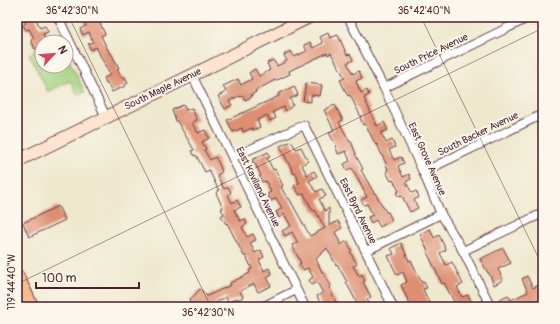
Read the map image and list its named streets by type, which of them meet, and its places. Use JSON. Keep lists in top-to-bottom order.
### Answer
{
  "streets": {
    "main road": ["South Maple Avenue"],
    "street": [
      "South Price Avenue",
      "South Backer Avenue",
      "East Grove Avenue",
      "East Kaviland Avenue",
      "East Byrd Avenue"
    ]
  },
  "crossings": [
    ["South Price Avenue", "East Grove Avenue"],
    ["South Maple Avenue", "East Kaviland Avenue"],
    ["South Backer Avenue", "East Grove Avenue"],
    ["East Kaviland Avenue", "East Byrd Avenue"]
  ],
  "scale_bar": "100 m",
  "north": "top right",
  "coordinates": ["36°42'30\"N", "36°42'40\"N", "119°44'40\"W"]
}
